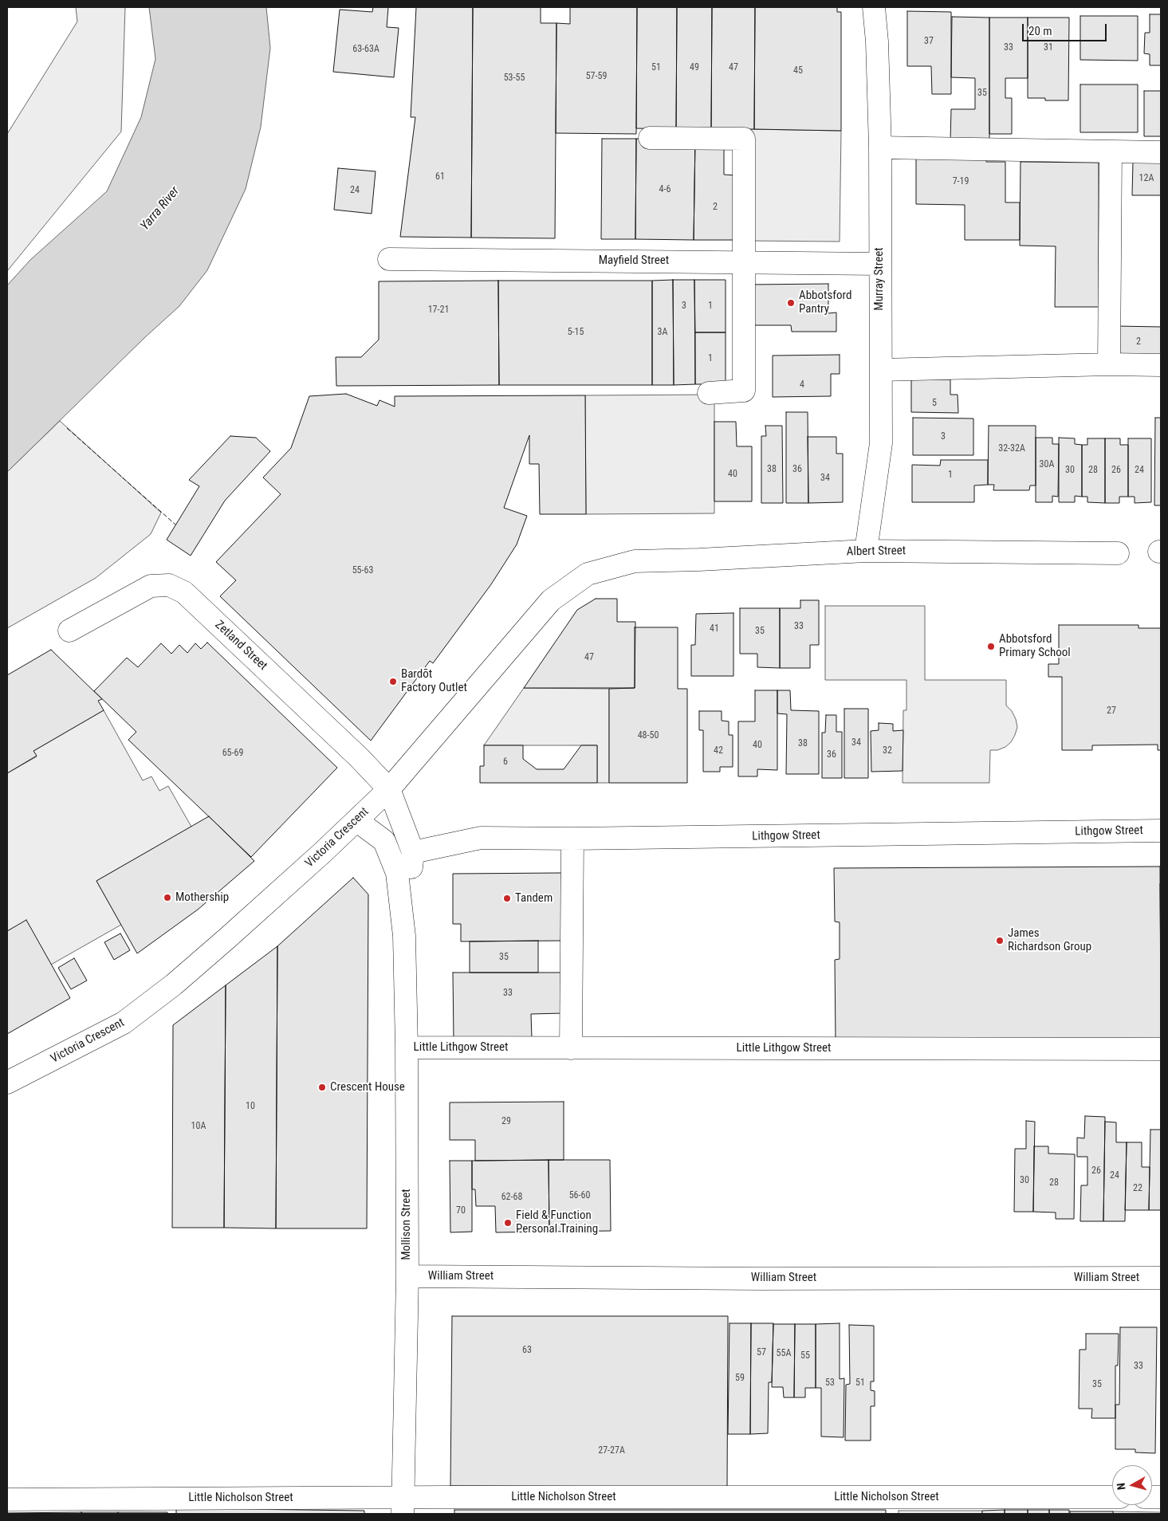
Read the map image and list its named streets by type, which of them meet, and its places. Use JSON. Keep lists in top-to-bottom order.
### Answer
{
  "streets": {
    "street": [
      "Mayfield Street",
      "Murray Street",
      "Albert Street",
      "Zetland Street",
      "Lithgow Street",
      "Victoria Crescent",
      "Little Lithgow Street",
      "Mollison Street",
      "William Street",
      "Little Nicholson Street"
    ]
  },
  "crossings": [
    ["Mayfield Street", "Murray Street"],
    ["Murray Street", "Albert Street"],
    ["Albert Street", "Victoria Crescent"],
    ["Zetland Street", "Victoria Crescent"],
    ["Zetland Street", "Mollison Street"],
    ["Lithgow Street", "Mollison Street"],
    ["Victoria Crescent", "Mollison Street"],
    ["Little Lithgow Street", "Mollison Street"],
    ["Mollison Street", "William Street"],
    ["Mollison Street", "Little Nicholson Street"]
  ],
  "water": ["Yarra River"],
  "places": [
    "Abbotsford Pantry",
    "Abbotsford Primary School",
    "Bardōt Factory Outlet",
    "Mothership",
    "Tandem",
    "James Richardson Group",
    "Crescent House",
    "Field & Function Personal Training"
  ],
  "house_numbers": [
    "37",
    "33",
    "31",
    "63-63A",
    "51",
    "49",
    "47",
    "45",
    "57-59",
    "53-55",
    "35",
    "61",
    "12A",
    "7-19",
    "4-6",
    "24",
    "2",
    "3",
    "1",
    "17-21",
    "5-15",
    "3A",
    "2",
    "1",
    "4",
    "5",
    "3",
    "32-32A",
    "30A",
    "38",
    "36",
    "30",
    "28",
    "26",
    "24",
    "40",
    "1",
    "34",
    "55-63",
    "33",
    "41",
    "35",
    "47",
    "27",
    "48-50",
    "34",
    "38",
    "40",
    "42",
    "32",
    "65-69",
    "36",
    "6",
    "35",
    "33",
    "10",
    "29",
    "10A",
    "26",
    "24",
    "30",
    "28",
    "22",
    "56-60",
    "62-68",
    "70",
    "63",
    "57",
    "55A",
    "55",
    "33",
    "59",
    "53",
    "51",
    "35",
    "27-27A"
  ],
  "scale_bar": "20 m",
  "north": "left"
}
